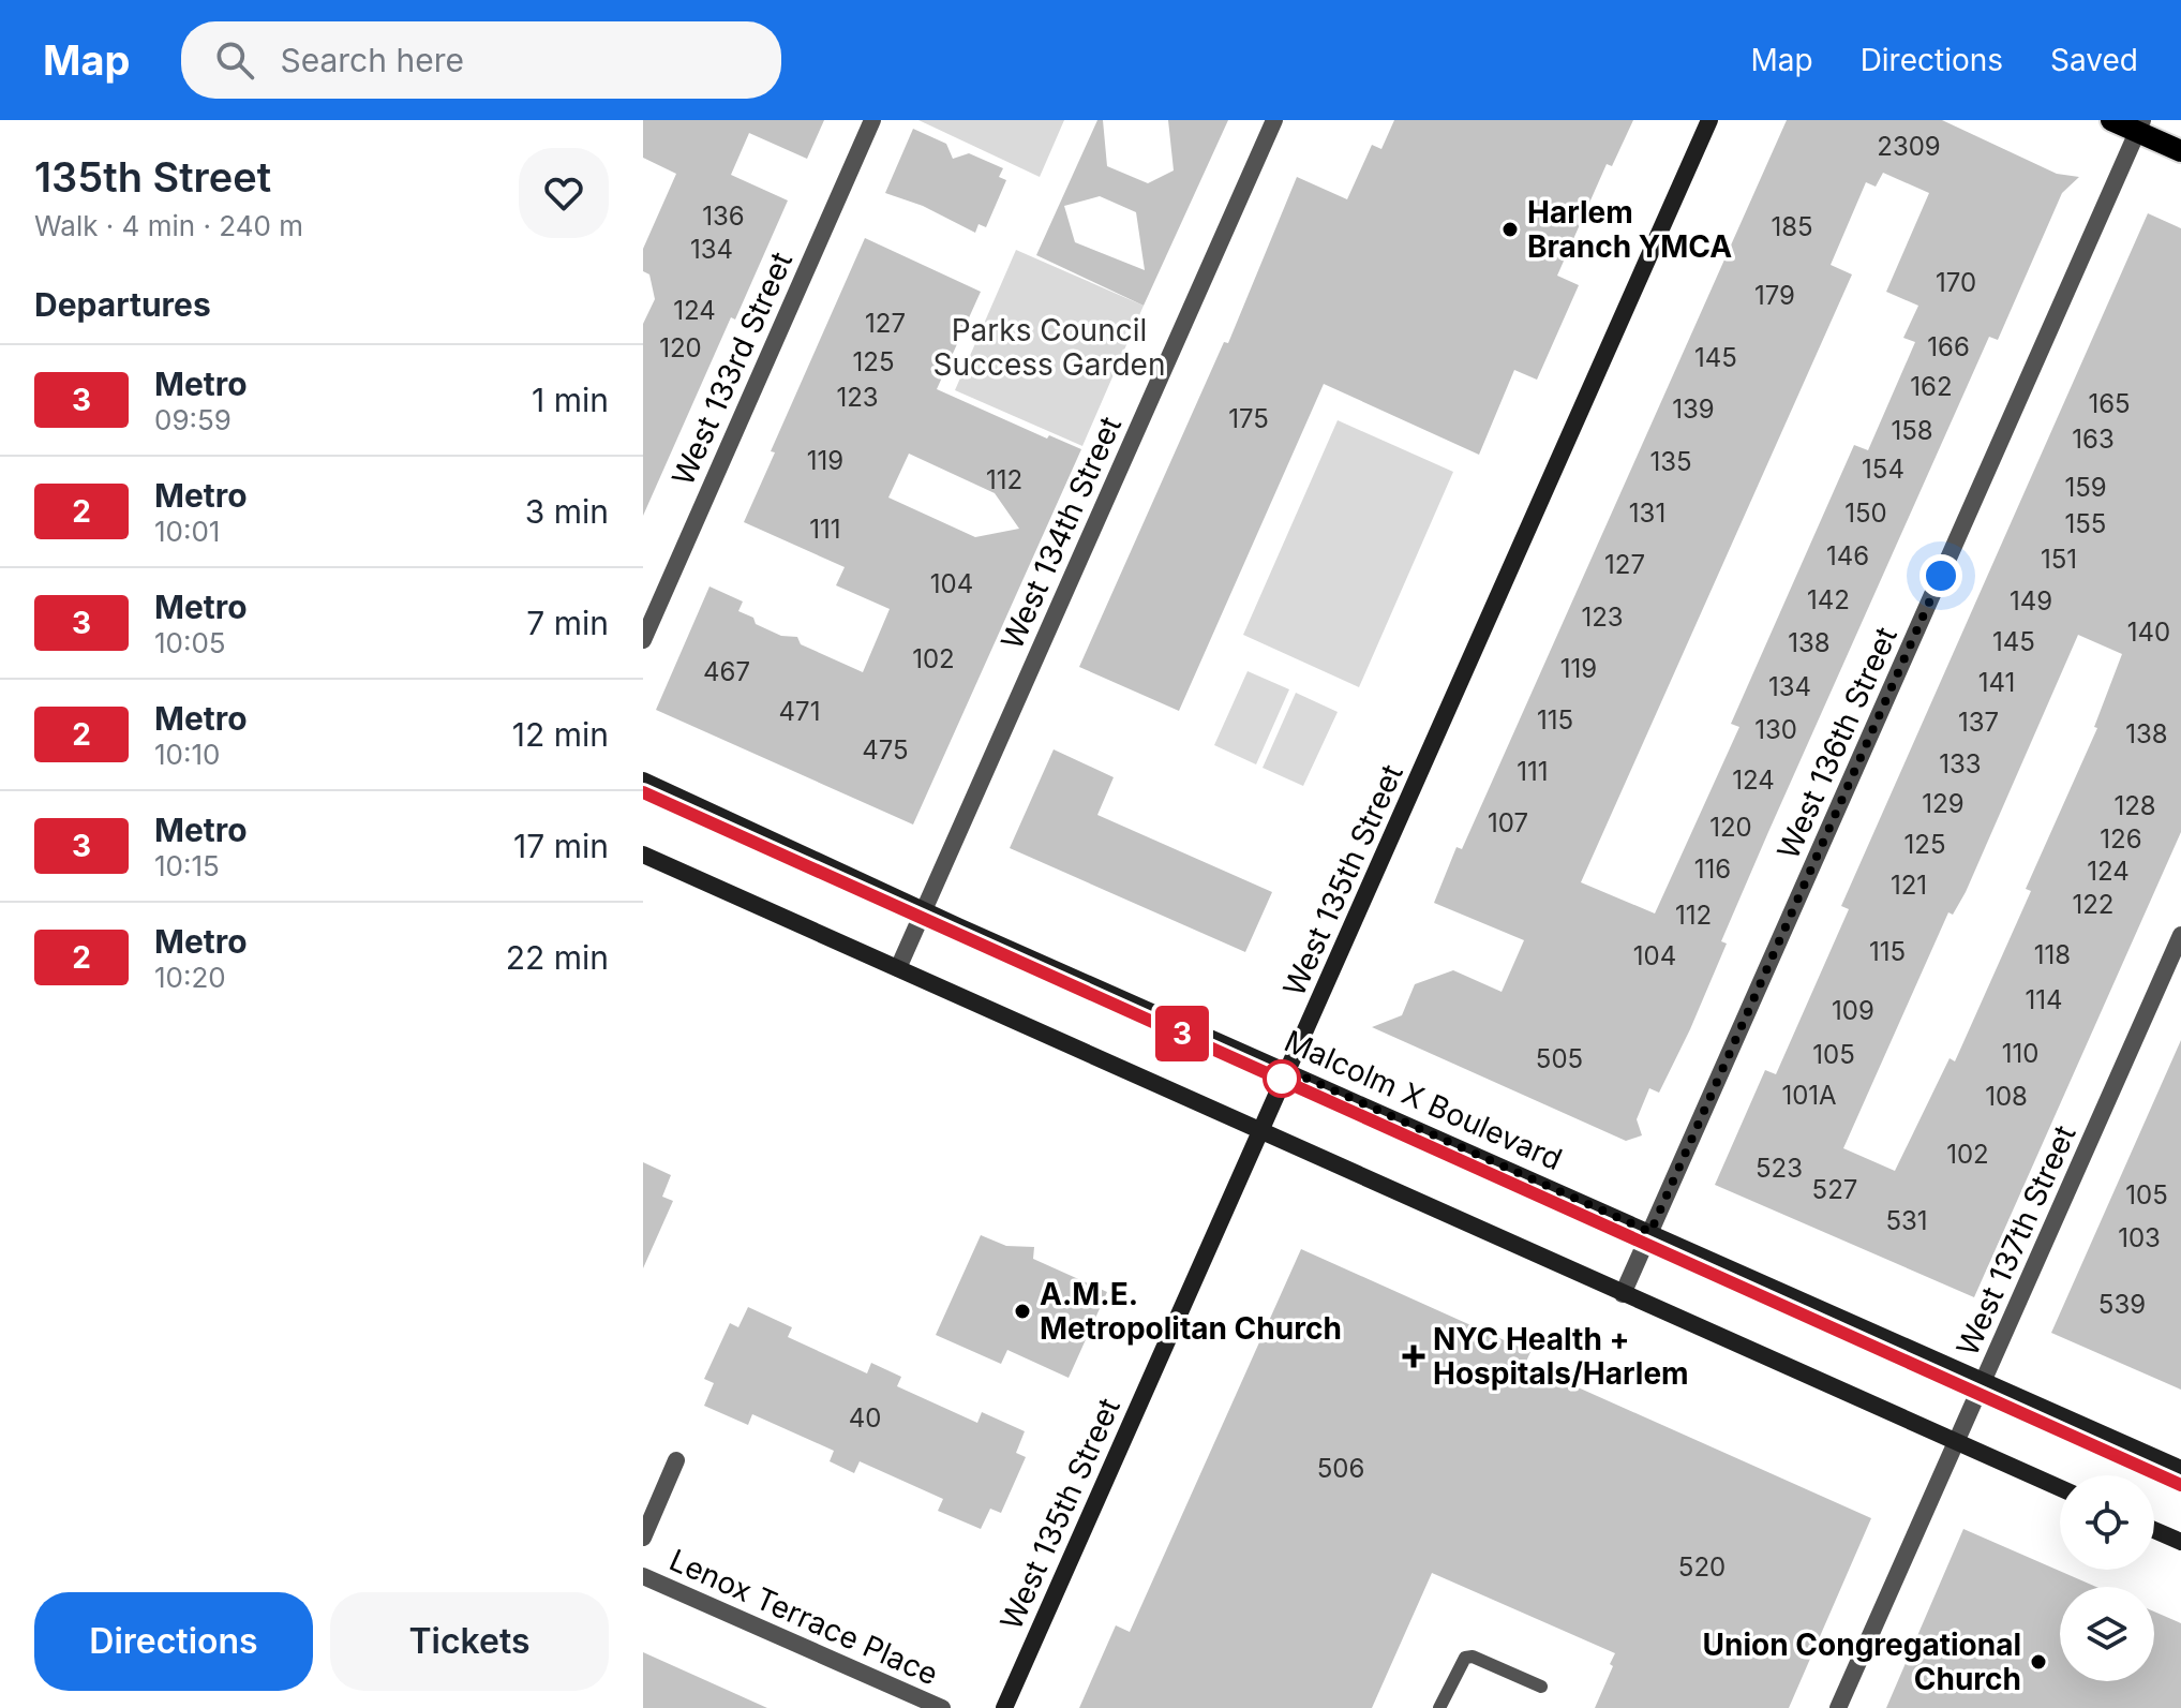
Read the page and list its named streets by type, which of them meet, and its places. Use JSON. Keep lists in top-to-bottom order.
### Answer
{
  "streets": {
    "main road": ["West 135th Street", "Malcolm X Boulevard"],
    "street": [
      "West 133rd Street",
      "West 134th Street",
      "West 136th Street",
      "West 137th Street",
      "Lenox Terrace Place"
    ]
  },
  "crossings": [
    ["West 134th Street", "Malcolm X Boulevard"],
    ["West 136th Street", "Malcolm X Boulevard"],
    ["West 135th Street", "Malcolm X Boulevard"],
    ["Malcolm X Boulevard", "West 137th Street"]
  ],
  "parks": ["Parks Council Success Garden"],
  "places": {
    "other": ["Harlem Branch YMCA", "A.M.E. Metropolitan Church", "Union Congregational Church"],
    "health": ["NYC Health + Hospitals/Harlem"]
  },
  "lines": ["metro line 3"],
  "house_numbers": [
    "2309",
    "136",
    "185",
    "134",
    "170",
    "179",
    "124",
    "127",
    "166",
    "120",
    "145",
    "125",
    "162",
    "123",
    "165",
    "139",
    "175",
    "158",
    "163",
    "119",
    "135",
    "154",
    "112",
    "159",
    "131",
    "150",
    "155",
    "111",
    "146",
    "151",
    "127",
    "104",
    "142",
    "149",
    "123",
    "140",
    "145",
    "138",
    "102",
    "119",
    "467",
    "141",
    "134",
    "471",
    "115",
    "137",
    "130",
    "138",
    "475",
    "133",
    "111",
    "124",
    "129",
    "128",
    "107",
    "120",
    "126",
    "125",
    "116",
    "124",
    "121",
    "122",
    "112",
    "115",
    "118",
    "104",
    "114",
    "109",
    "110",
    "105",
    "505",
    "101A",
    "108",
    "102",
    "523",
    "527",
    "105",
    "531",
    "103",
    "539",
    "40",
    "506",
    "520"
  ],
  "page": {
    "header": "Map",
    "search": "Search here",
    "nav": ["Map", "Directions", "Saved"],
    "heading": [
      ["135th Street", "Walk · 4 min · 240 m"],
      "Departures"
    ],
    "on_map": "3",
    "list": [
      {
        "mark": "3",
        "name": "Metro",
        "note": "09:59",
        "value": "1 min"
      },
      {
        "mark": "2",
        "name": "Metro",
        "note": "10:01",
        "value": "3 min"
      },
      {
        "mark": "3",
        "name": "Metro",
        "note": "10:05",
        "value": "7 min"
      },
      {
        "mark": "2",
        "name": "Metro",
        "note": "10:10",
        "value": "12 min"
      },
      {
        "mark": "3",
        "name": "Metro",
        "note": "10:15",
        "value": "17 min"
      },
      {
        "mark": "2",
        "name": "Metro",
        "note": "10:20",
        "value": "22 min"
      }
    ],
    "buttons": ["Directions", "Tickets"]
  }
}
